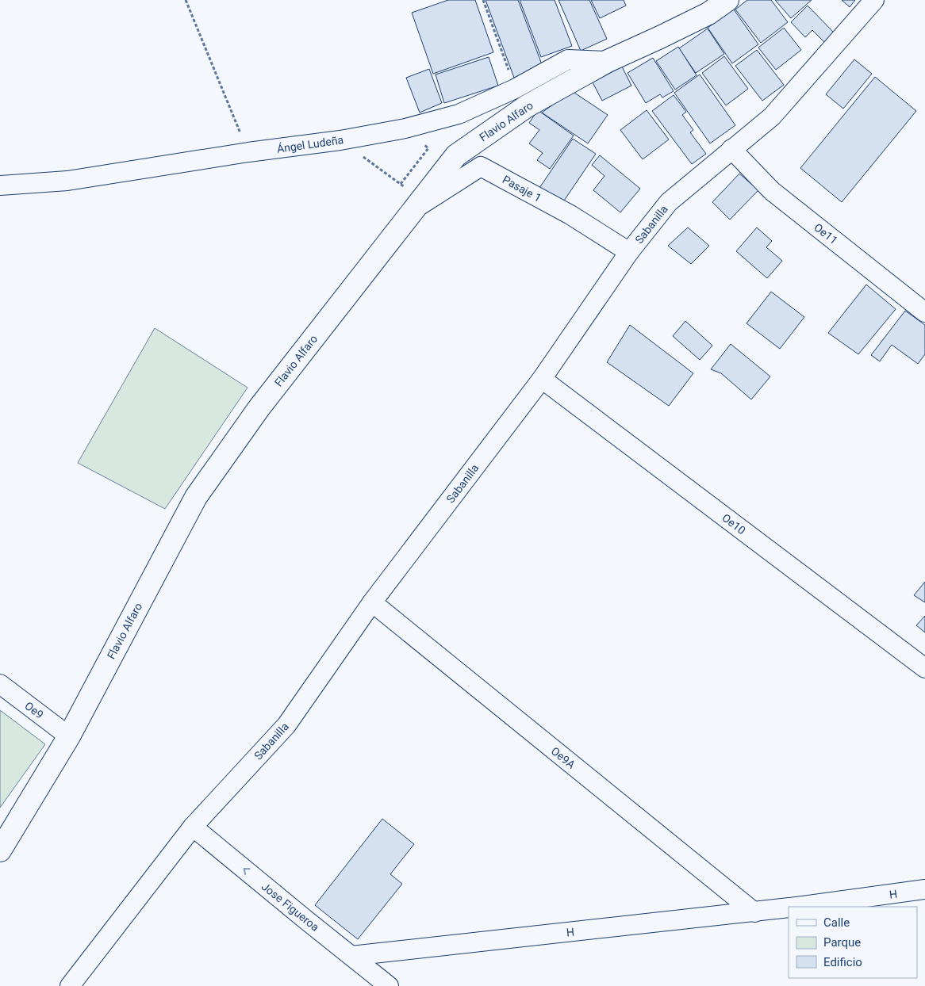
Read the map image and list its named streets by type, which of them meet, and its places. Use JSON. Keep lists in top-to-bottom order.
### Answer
{
  "streets": {
    "street": [
      "Flavio Alfaro",
      "Ángel Ludeña",
      "Pasaje 1",
      "Sabanilla",
      "Oe11",
      "Oe10",
      "Oe9",
      "Oe9A",
      "H",
      "Jose Figueroa"
    ]
  },
  "crossings": [
    ["Flavio Alfaro", "Ángel Ludeña"],
    ["Flavio Alfaro", "Pasaje 1"],
    ["Flavio Alfaro", "Oe9"],
    ["Pasaje 1", "Sabanilla"],
    ["Sabanilla", "Oe11"],
    ["Sabanilla", "Oe10"],
    ["Sabanilla", "Oe9A"],
    ["Sabanilla", "Jose Figueroa"],
    ["Oe9A", "H"],
    ["H", "Jose Figueroa"]
  ],
  "one_way": ["Jose Figueroa"],
  "legend": ["Calle", "Parque", "Edificio"]
}
